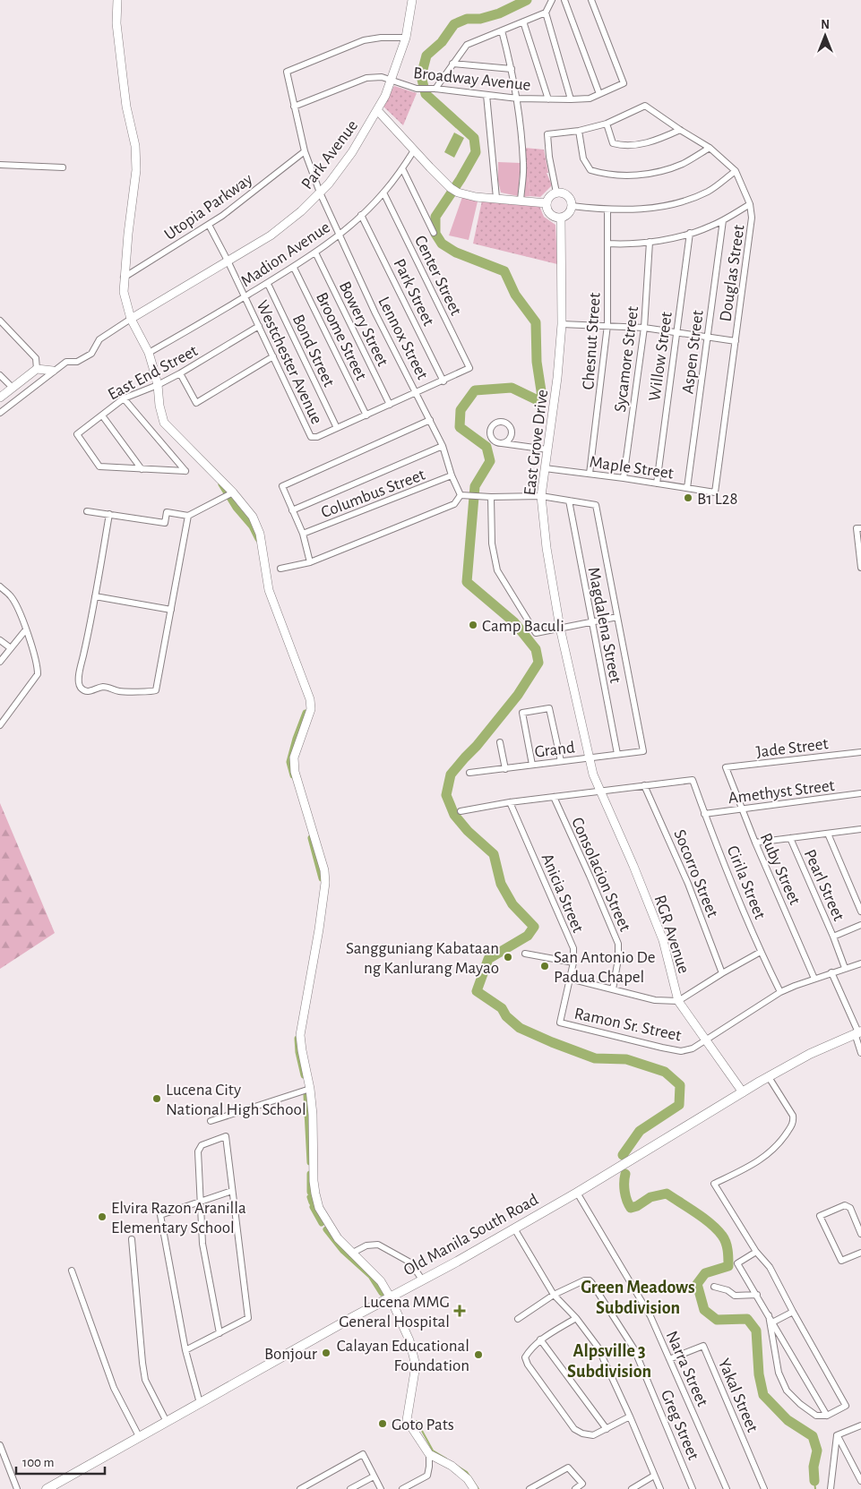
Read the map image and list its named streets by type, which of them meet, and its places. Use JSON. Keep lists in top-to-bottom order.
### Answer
{
  "streets": {
    "main road": ["Old Manila South Road"],
    "street": [
      "Broadway Avenue",
      "Park Avenue",
      "Utopia Parkway",
      "Madion Avenue",
      "Douglas Street",
      "Center Street",
      "Park Street",
      "Bowery Street",
      "Broome Street",
      "Lennox Street",
      "Chesnut Street",
      "Bond Street",
      "Aspen Street",
      "Willow Street",
      "Sycamore Street",
      "Westchester Avenue",
      "East End Street",
      "East Grove Drive",
      "Maple Street",
      "Columbus Street",
      "Magdalena Street",
      "Jade Street",
      "Grand",
      "Amethyst Street",
      "Ruby Street",
      "Socorro Street",
      "Consolacion Street",
      "Cirila Street",
      "Pearl Street",
      "Anicia Street",
      "RGR Avenue",
      "Ramon Sr. Street",
      "Narra Street",
      "Yakal Street",
      "Greg Street"
    ]
  },
  "crossings": [
    ["Broadway Avenue", "Park Avenue"],
    ["Broadway Avenue", "Lennox Street"],
    ["Park Avenue", "Lennox Street"],
    ["Park Avenue", "Westchester Avenue"],
    ["Utopia Parkway", "Lennox Street"],
    ["Utopia Parkway", "Westchester Avenue"],
    ["Madion Avenue", "Center Street"],
    ["Madion Avenue", "Park Street"],
    ["Madion Avenue", "Bowery Street"],
    ["Madion Avenue", "Broome Street"],
    ["Madion Avenue", "Lennox Street"],
    ["Madion Avenue", "Bond Street"],
    ["Madion Avenue", "Westchester Avenue"],
    ["Douglas Street", "Maple Street"],
    ["Center Street", "Park Street"],
    ["Lennox Street", "Columbus Street"],
    ["Chesnut Street", "Maple Street"],
    ["Bond Street", "Westchester Avenue"],
    ["Aspen Street", "Maple Street"],
    ["Willow Street", "Maple Street"],
    ["Sycamore Street", "Maple Street"],
    ["Westchester Avenue", "East End Street"],
    ["East Grove Drive", "Maple Street"],
    ["East Grove Drive", "Grand"],
    ["East Grove Drive", "RGR Avenue"],
    ["Magdalena Street", "Grand"],
    ["Jade Street", "Ruby Street"],
    ["Amethyst Street", "Ruby Street"],
    ["Amethyst Street", "Cirila Street"],
    ["Ruby Street", "Ramon Sr. Street"],
    ["Socorro Street", "Cirila Street"],
    ["Cirila Street", "Ramon Sr. Street"],
    ["Pearl Street", "Ramon Sr. Street"],
    ["Anicia Street", "Ramon Sr. Street"],
    ["RGR Avenue", "Ramon Sr. Street"],
    ["RGR Avenue", "Old Manila South Road"],
    ["Old Manila South Road", "Narra Street"],
    ["Narra Street", "Yakal Street"]
  ],
  "districts": ["Green Meadows Subdivision", "Alpsville 3 Subdivision"],
  "places": {
    "other": [
      "B1 L28",
      "Camp Baculi",
      "Sangguniang Kabataan ng Kanlurang Mayao",
      "San Antonio De Padua Chapel",
      "Lucena City National High School",
      "Elvira Razon Aranilla Elementary School",
      "Bonjour",
      "Calayan Educational Foundation",
      "Goto Pats"
    ],
    "health": ["Lucena MMG General Hospital"]
  },
  "scale_bar": "100 m",
  "north": "top"
}
